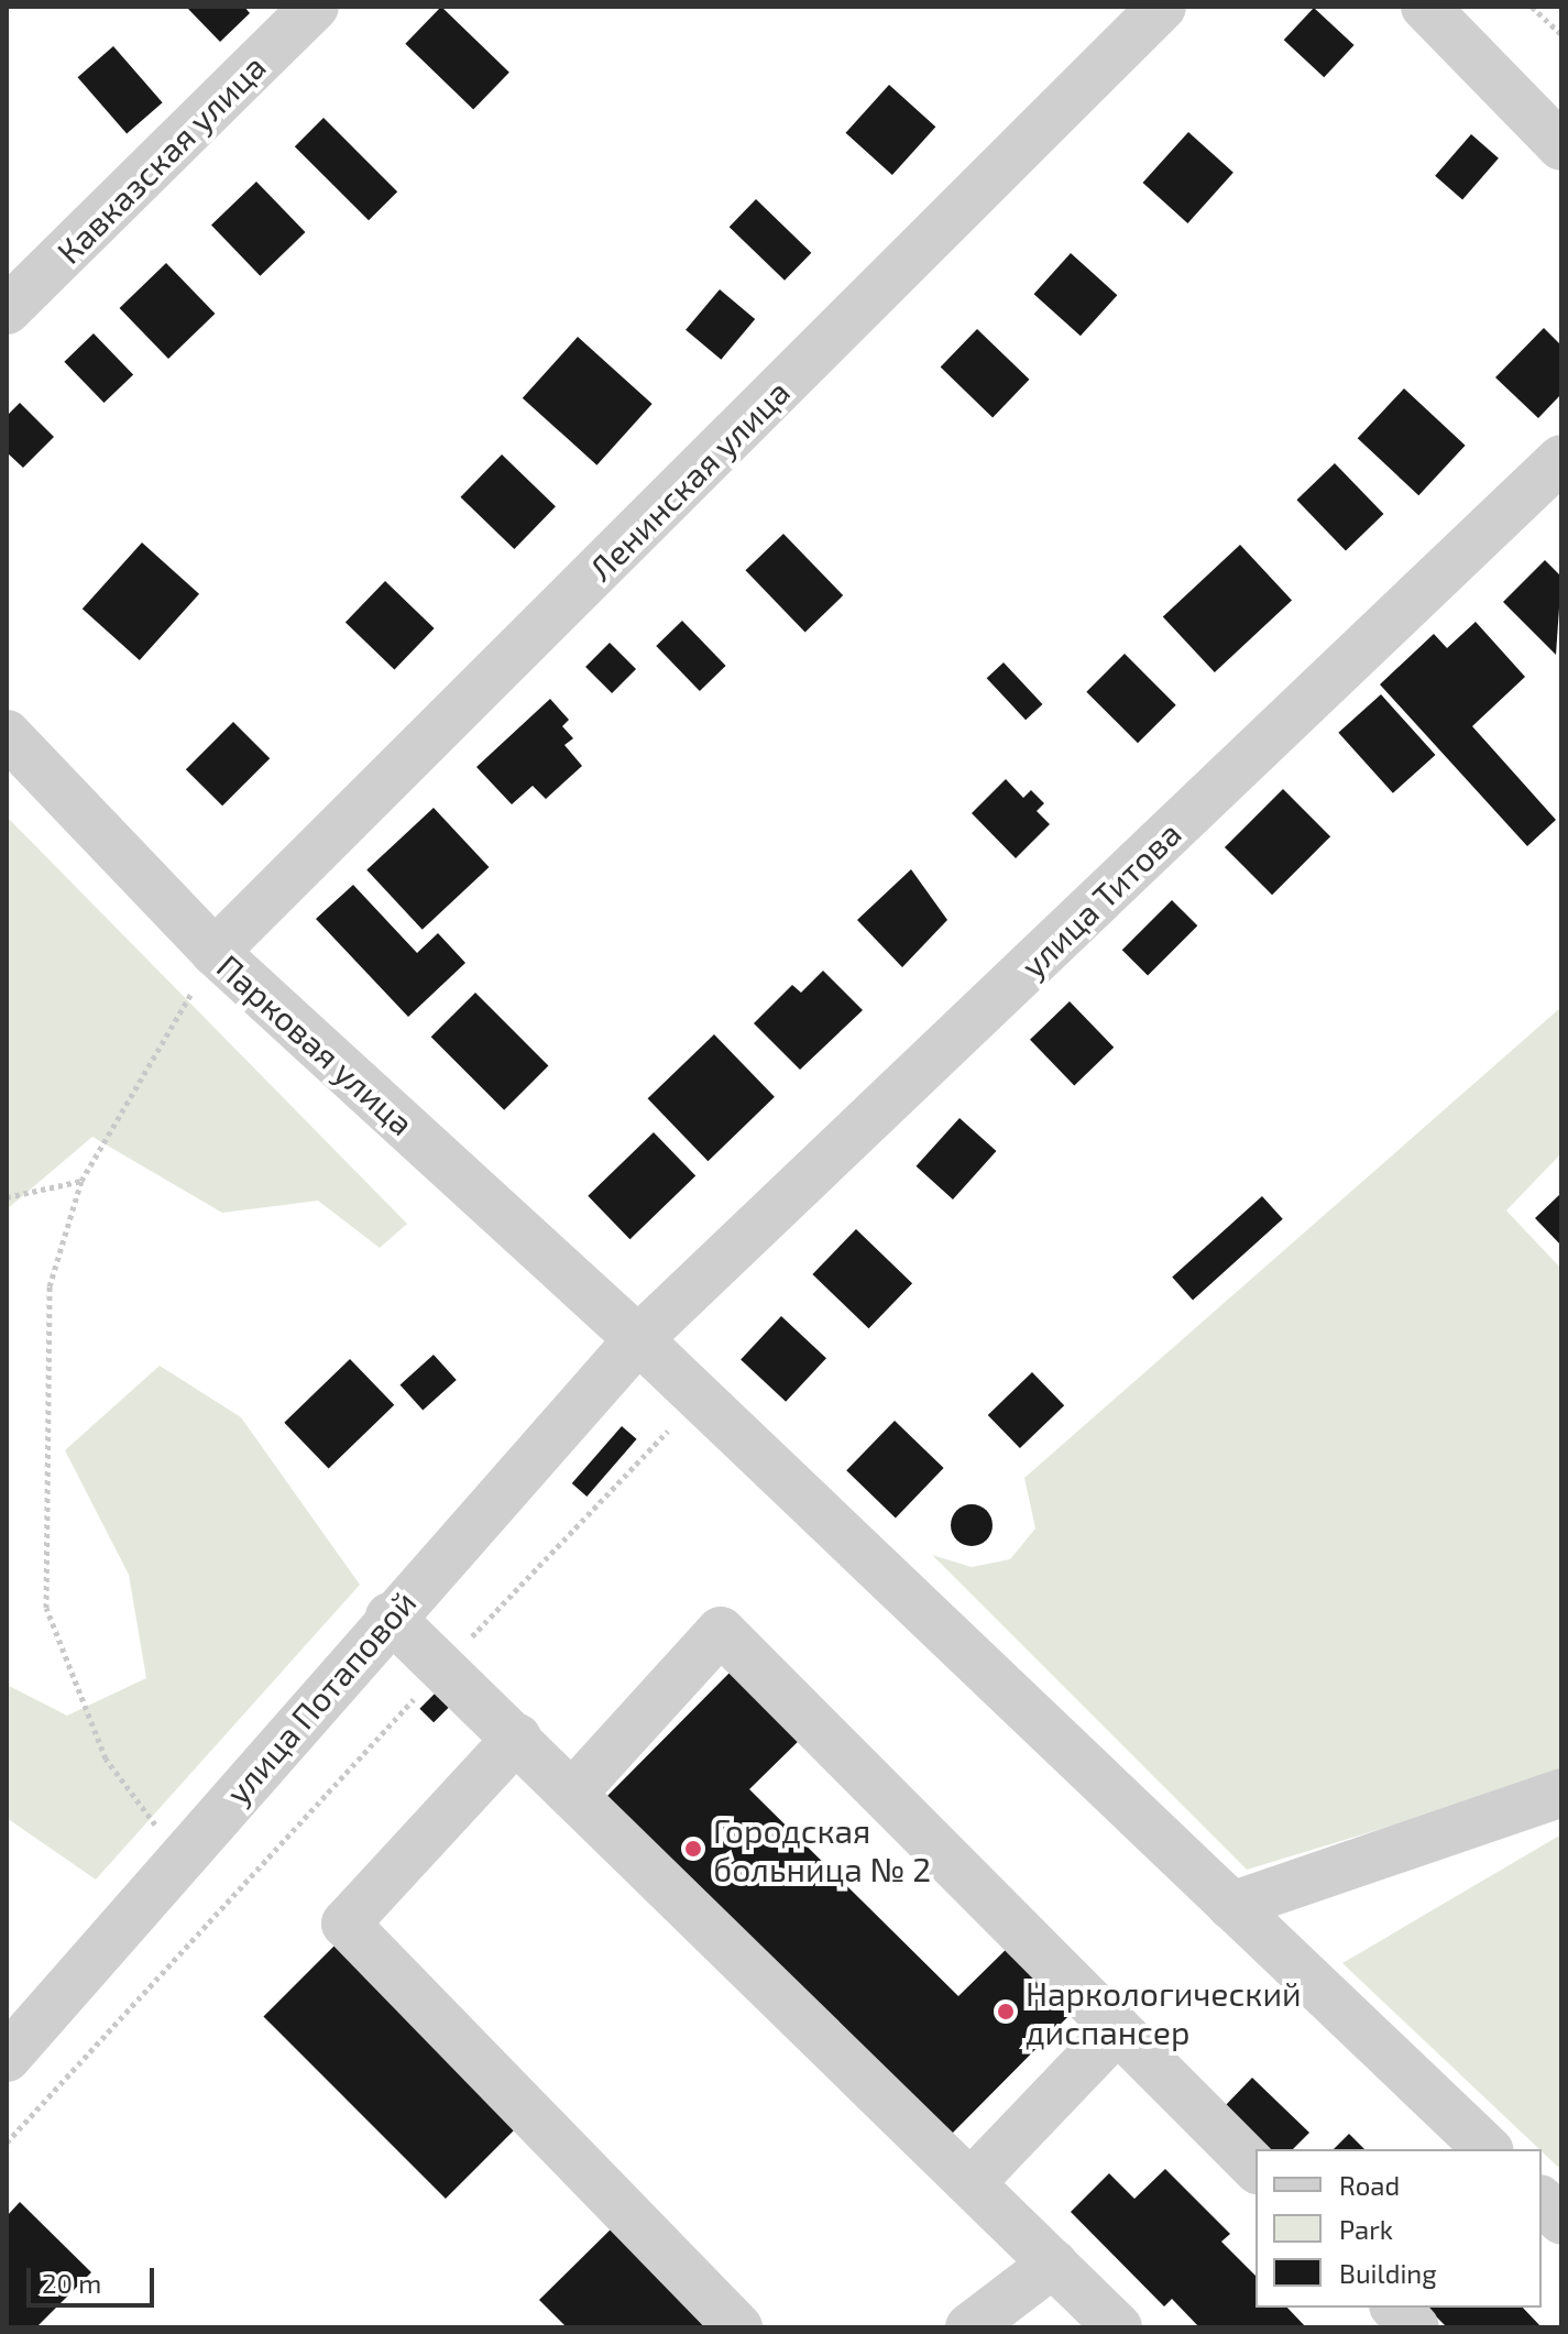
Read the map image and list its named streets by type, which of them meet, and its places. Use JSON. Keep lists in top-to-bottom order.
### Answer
{
  "streets": {
    "street": [
      "Кавказская улица",
      "Ленинская улица",
      "улица Титова",
      "Парковая улица",
      "улица Потаповой"
    ]
  },
  "crossings": [
    ["Ленинская улица", "Парковая улица"],
    ["улица Титова", "Парковая улица"],
    ["улица Титова", "улица Потаповой"],
    ["Парковая улица", "улица Потаповой"]
  ],
  "places": ["Городская больница № 2", "Наркологический диспансер"],
  "legend": ["Road", "Park", "Building"],
  "scale_bar": "20 m"
}
